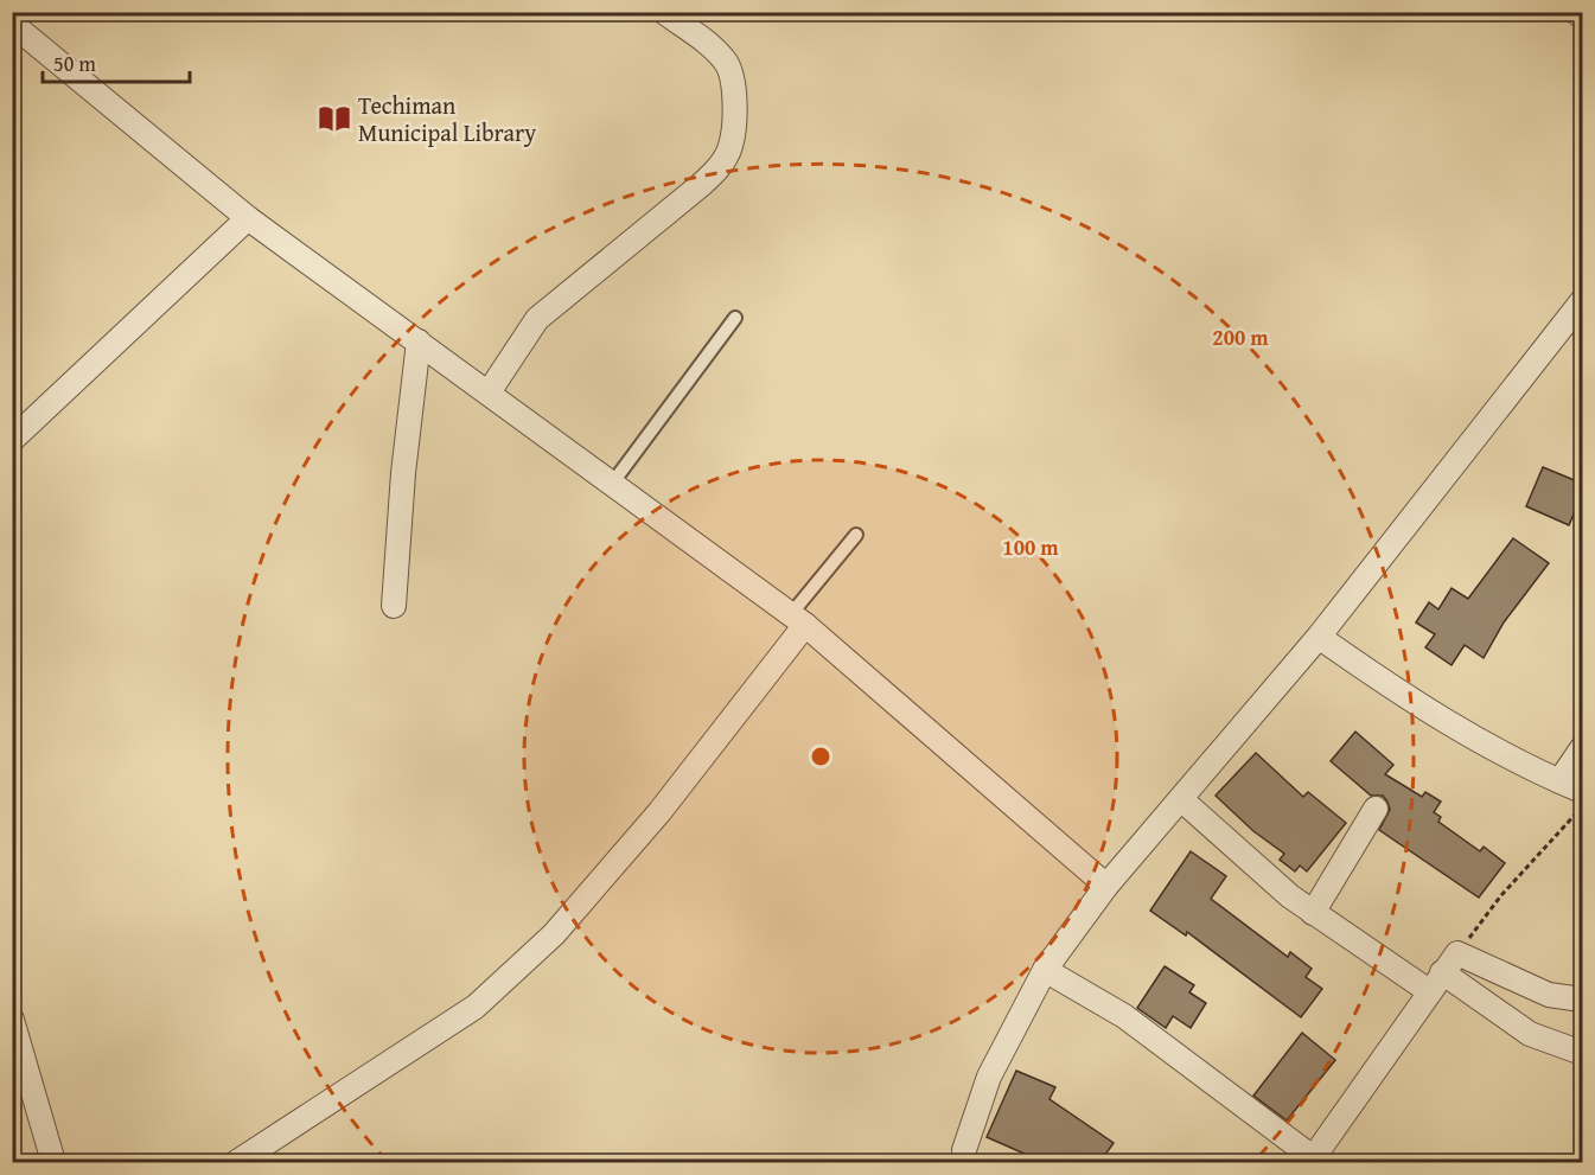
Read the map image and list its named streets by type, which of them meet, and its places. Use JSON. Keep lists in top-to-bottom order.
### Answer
{
  "places": {
    "library": ["Techiman Municipal Library"]
  },
  "scale_bar": "50 m",
  "rings": ["200 m", "100 m"]
}
